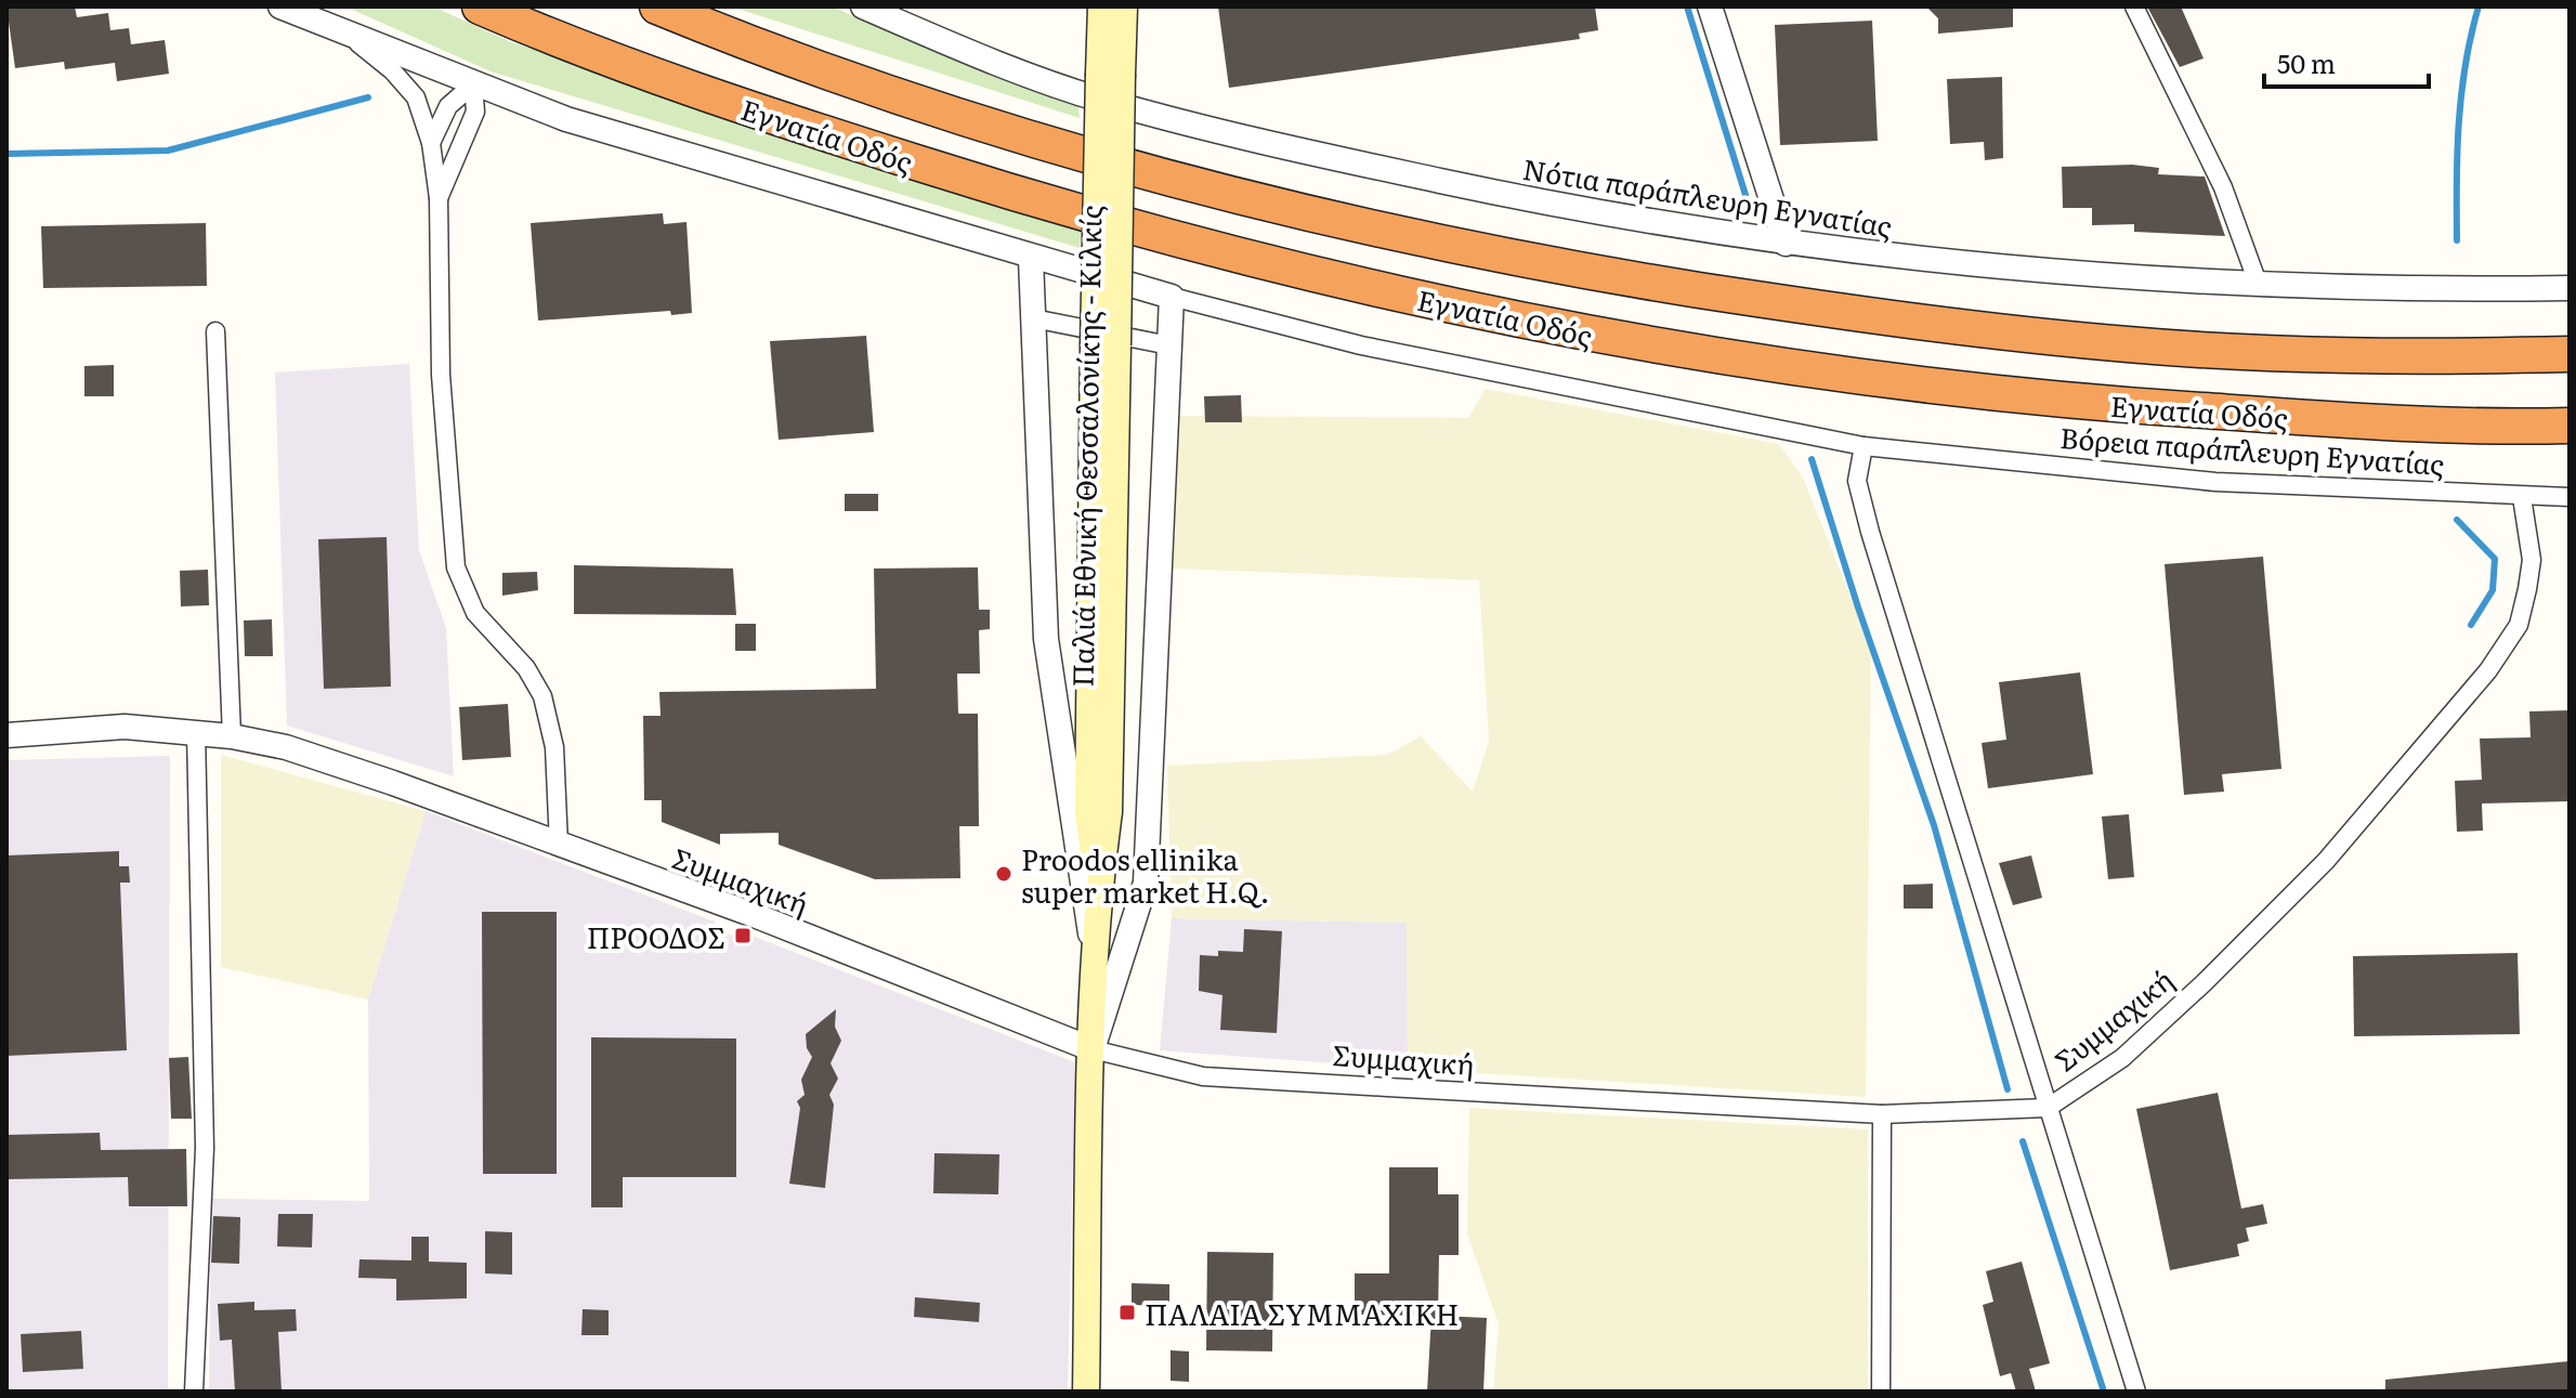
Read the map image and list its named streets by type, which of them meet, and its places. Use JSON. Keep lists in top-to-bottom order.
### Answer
{
  "streets": {
    "highway": ["Εγνατία Οδός"],
    "main road": ["Παλιά Εθνική Θεσσαλονίκης - Κιλκίς"],
    "street": ["Νότια παράπλευρη Εγνατίας", "Βόρεια παράπλευρη Εγνατίας", "Συμμαχική"]
  },
  "crossings": [
    ["Παλιά Εθνική Θεσσαλονίκης - Κιλκίς", "Συμμαχική"],
    ["Βόρεια παράπλευρη Εγνατίας", "Συμμαχική"]
  ],
  "places": {
    "other": ["Proodos ellinika super market H.Q."],
    "transit": ["ΠΡΟΟΔΟΣ", "ΠΑΛΑΙΑ ΣΥΜΜΑΧΙΚΗ"]
  },
  "scale_bar": "50 m"
}
